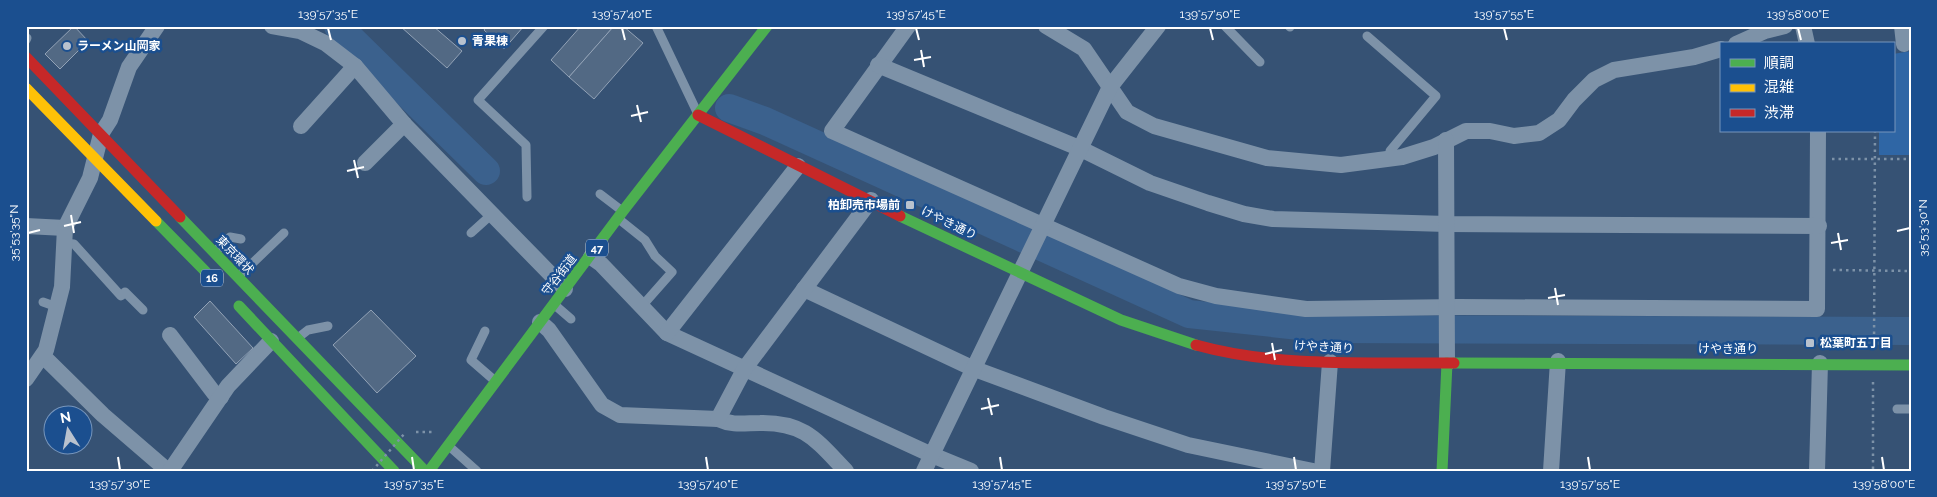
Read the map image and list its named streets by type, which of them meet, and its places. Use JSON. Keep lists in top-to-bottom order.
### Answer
{
  "streets": {
    "main road": [
      "けやき通り",
      "47",
      "東京環状",
      "守谷街道",
      "16"
    ]
  },
  "crossings": [
    ["けやき通り", "守谷街道"]
  ],
  "places": {
    "other": ["青果棟", "ラーメン山岡家"],
    "transit": ["柏卸売市場前", "松葉町五丁目"]
  },
  "legend": ["順調", "混雑", "渋滞"],
  "north": "top",
  "coordinates": [
    "139°57'35\"E",
    "139°57'40\"E",
    "139°57'45\"E",
    "139°57'50\"E",
    "139°57'55\"E",
    "139°58'00\"E",
    "35°53'30\"N",
    "35°53'35\"N",
    "139°57'30\"E"
  ]
}
